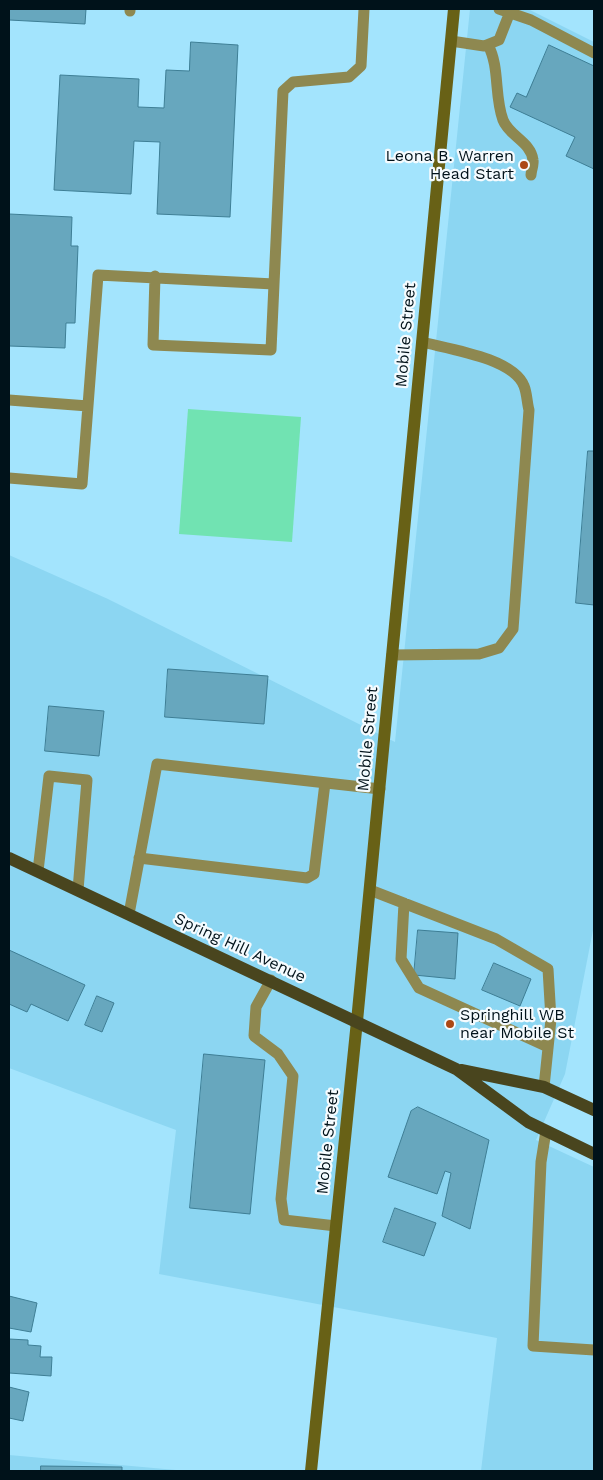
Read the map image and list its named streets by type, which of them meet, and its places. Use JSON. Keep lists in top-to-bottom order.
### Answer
{
  "streets": {
    "main road": ["Spring Hill Avenue"],
    "street": ["Mobile Street"]
  },
  "crossings": [
    ["Mobile Street", "Spring Hill Avenue"]
  ],
  "places": ["Leona B. Warren Head Start", "Springhill WB near Mobile St"]
}
